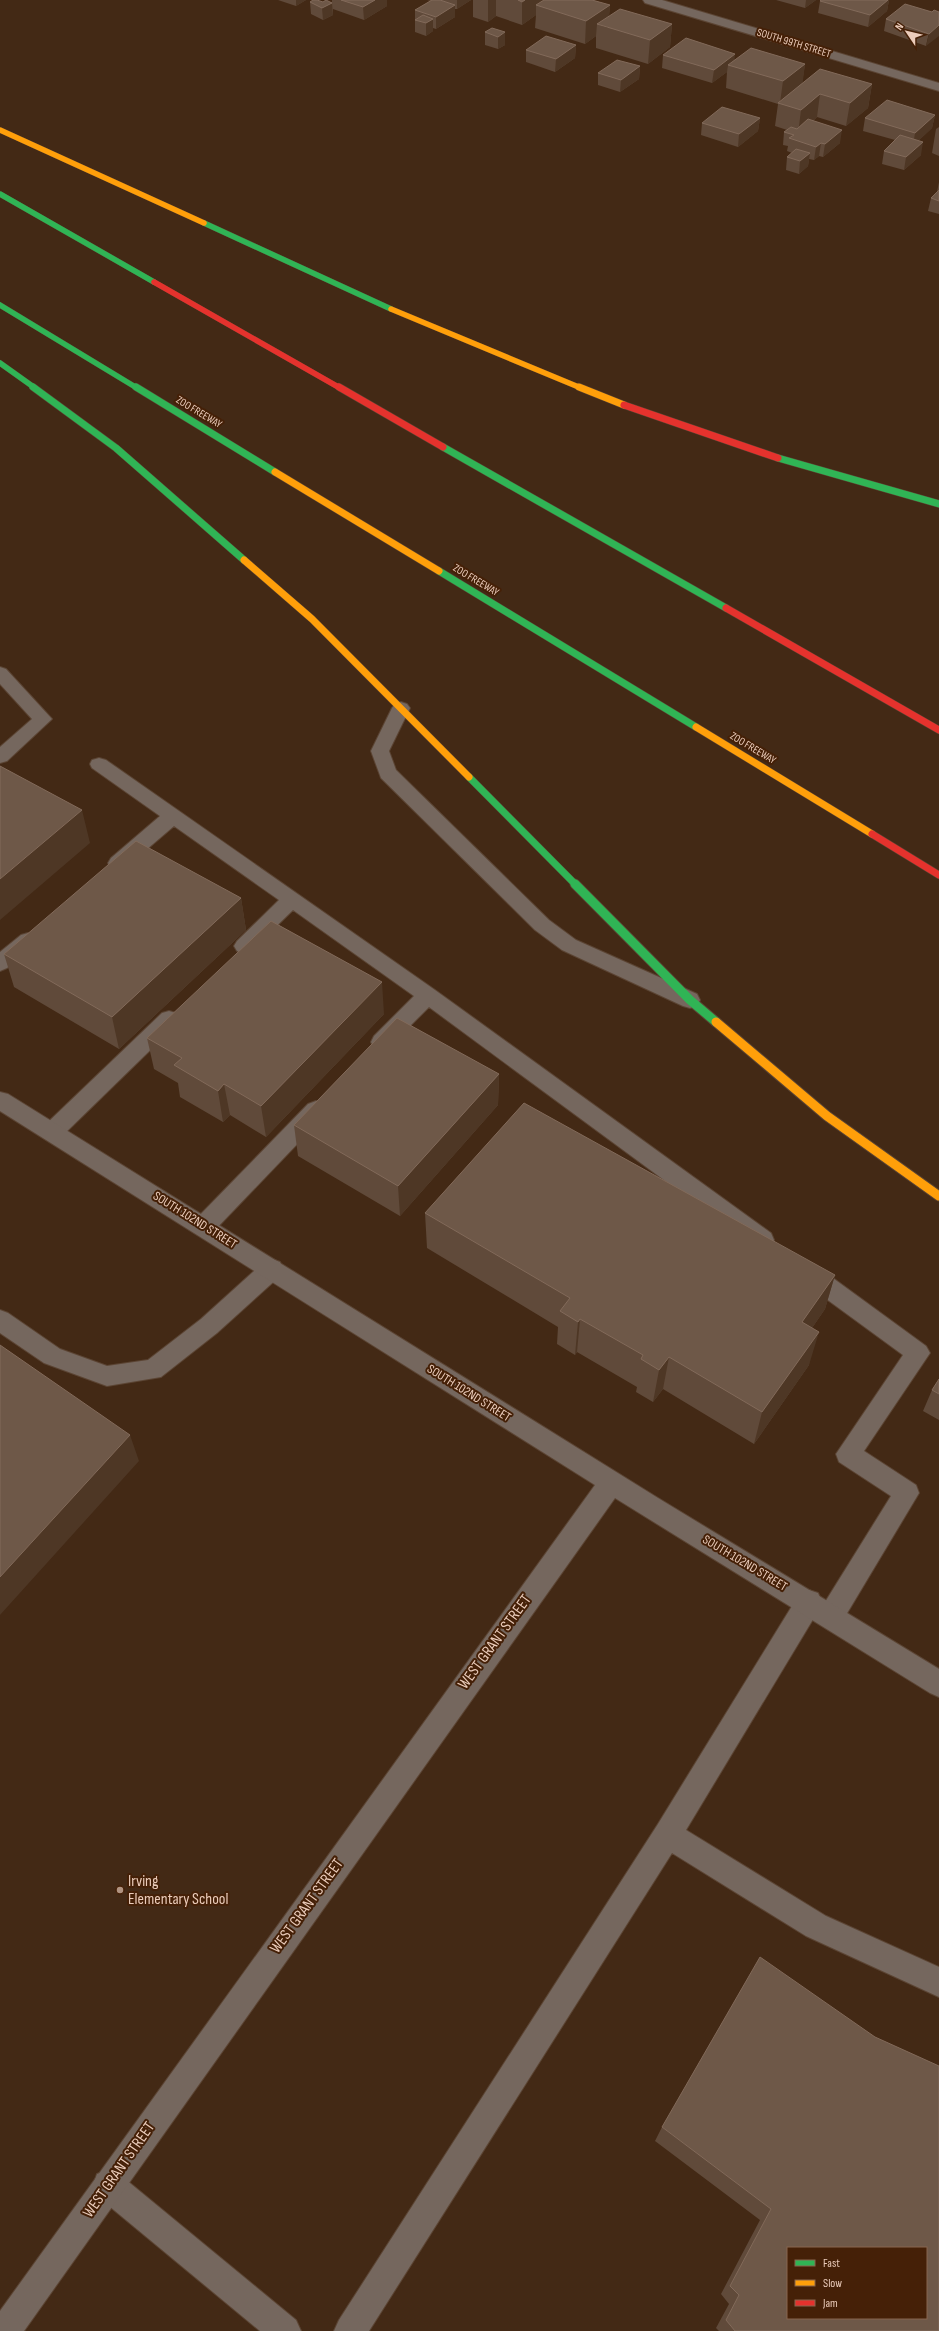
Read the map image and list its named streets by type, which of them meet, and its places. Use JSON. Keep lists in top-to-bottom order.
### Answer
{
  "streets": {
    "highway": ["ZOO FREEWAY"],
    "street": ["SOUTH 99TH STREET", "SOUTH 102ND STREET", "WEST GRANT STREET"]
  },
  "crossings": [
    ["SOUTH 102ND STREET", "WEST GRANT STREET"]
  ],
  "places": ["Irving Elementary School"],
  "legend": ["Fast", "Slow", "Jam"],
  "north": "top left"
}
